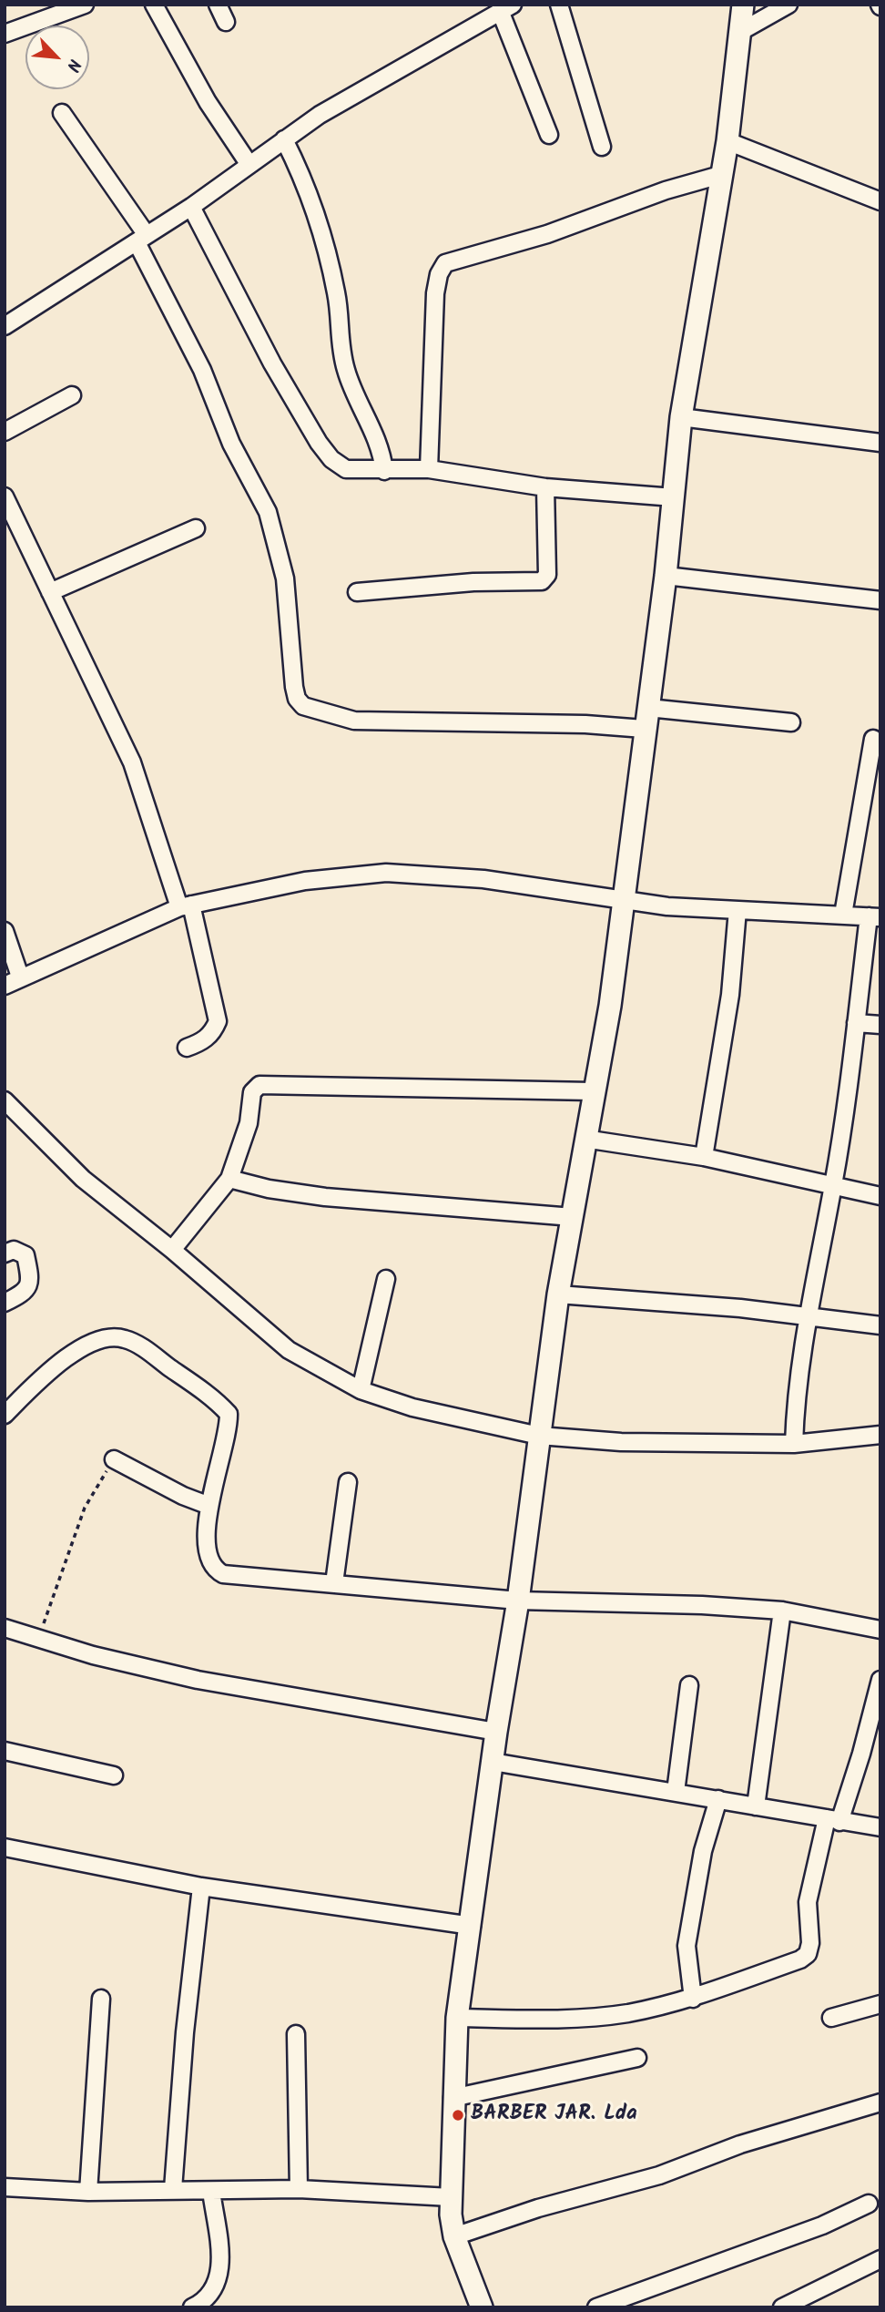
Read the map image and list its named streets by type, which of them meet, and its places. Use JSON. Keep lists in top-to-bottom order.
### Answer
{
  "places": ["BARBER JAR. Lda"],
  "north": "bottom right"
}
